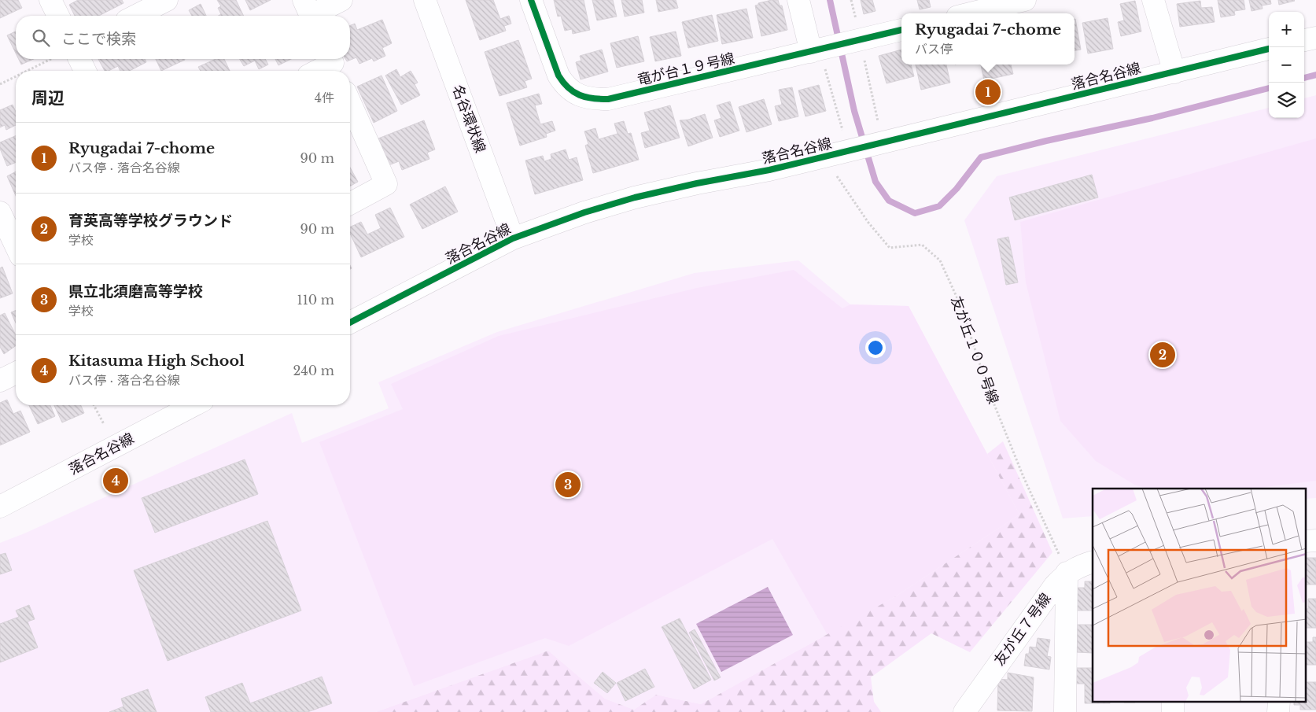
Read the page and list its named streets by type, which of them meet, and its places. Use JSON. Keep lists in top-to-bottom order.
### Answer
{
  "streets": {
    "street": [
      "竜が台１９号線",
      "落合名谷線",
      "名谷環状線",
      "友が丘７号線"
    ],
    "path": ["友が丘１００号線"]
  },
  "crossings": [
    ["落合名谷線", "名谷環状線"],
    ["友が丘１００号線", "友が丘７号線"]
  ],
  "page": {
    "map_buttons": ["+", "−"],
    "popup": ["Ryugadai 7-chome", "バス停"],
    "search": "ここで検索",
    "heading": ["周辺", "4件"],
    "pins": [
      "1",
      "2",
      "4",
      "3"
    ],
    "list": [
      {
        "mark": "1",
        "name": "Ryugadai 7-chome",
        "note": "バス停 · 落合名谷線",
        "value": "90 m"
      },
      {
        "mark": "2",
        "name": "育英高等学校グラウンド",
        "note": "学校",
        "value": "90 m"
      },
      {
        "mark": "3",
        "name": "県立北須磨高等学校",
        "note": "学校",
        "value": "110 m"
      },
      {
        "mark": "4",
        "name": "Kitasuma High School",
        "note": "バス停 · 落合名谷線",
        "value": "240 m"
      }
    ]
  }
}
